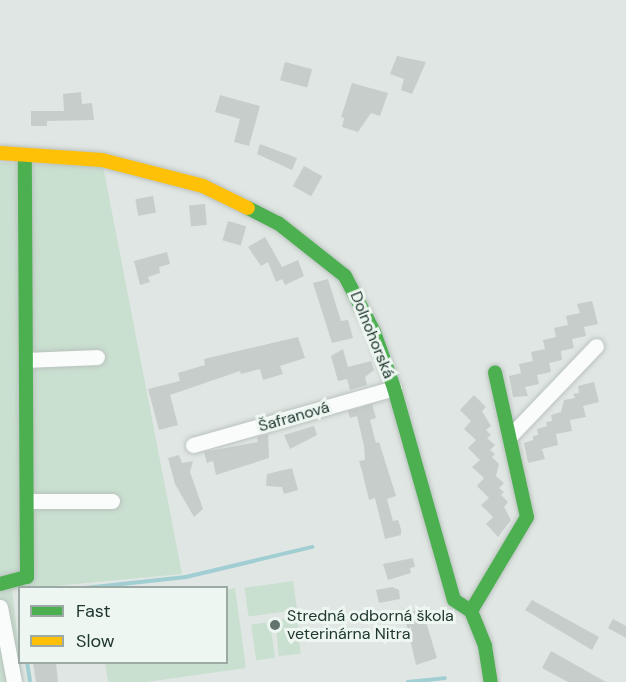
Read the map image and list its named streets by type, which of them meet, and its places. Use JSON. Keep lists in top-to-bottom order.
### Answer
{
  "streets": {
    "street": ["Dolnohorská", "Šafranová"]
  },
  "crossings": [
    ["Dolnohorská", "Šafranová"]
  ],
  "places": ["Stredná odborná škola veterinárna Nitra"],
  "legend": ["Fast", "Slow"]
}
